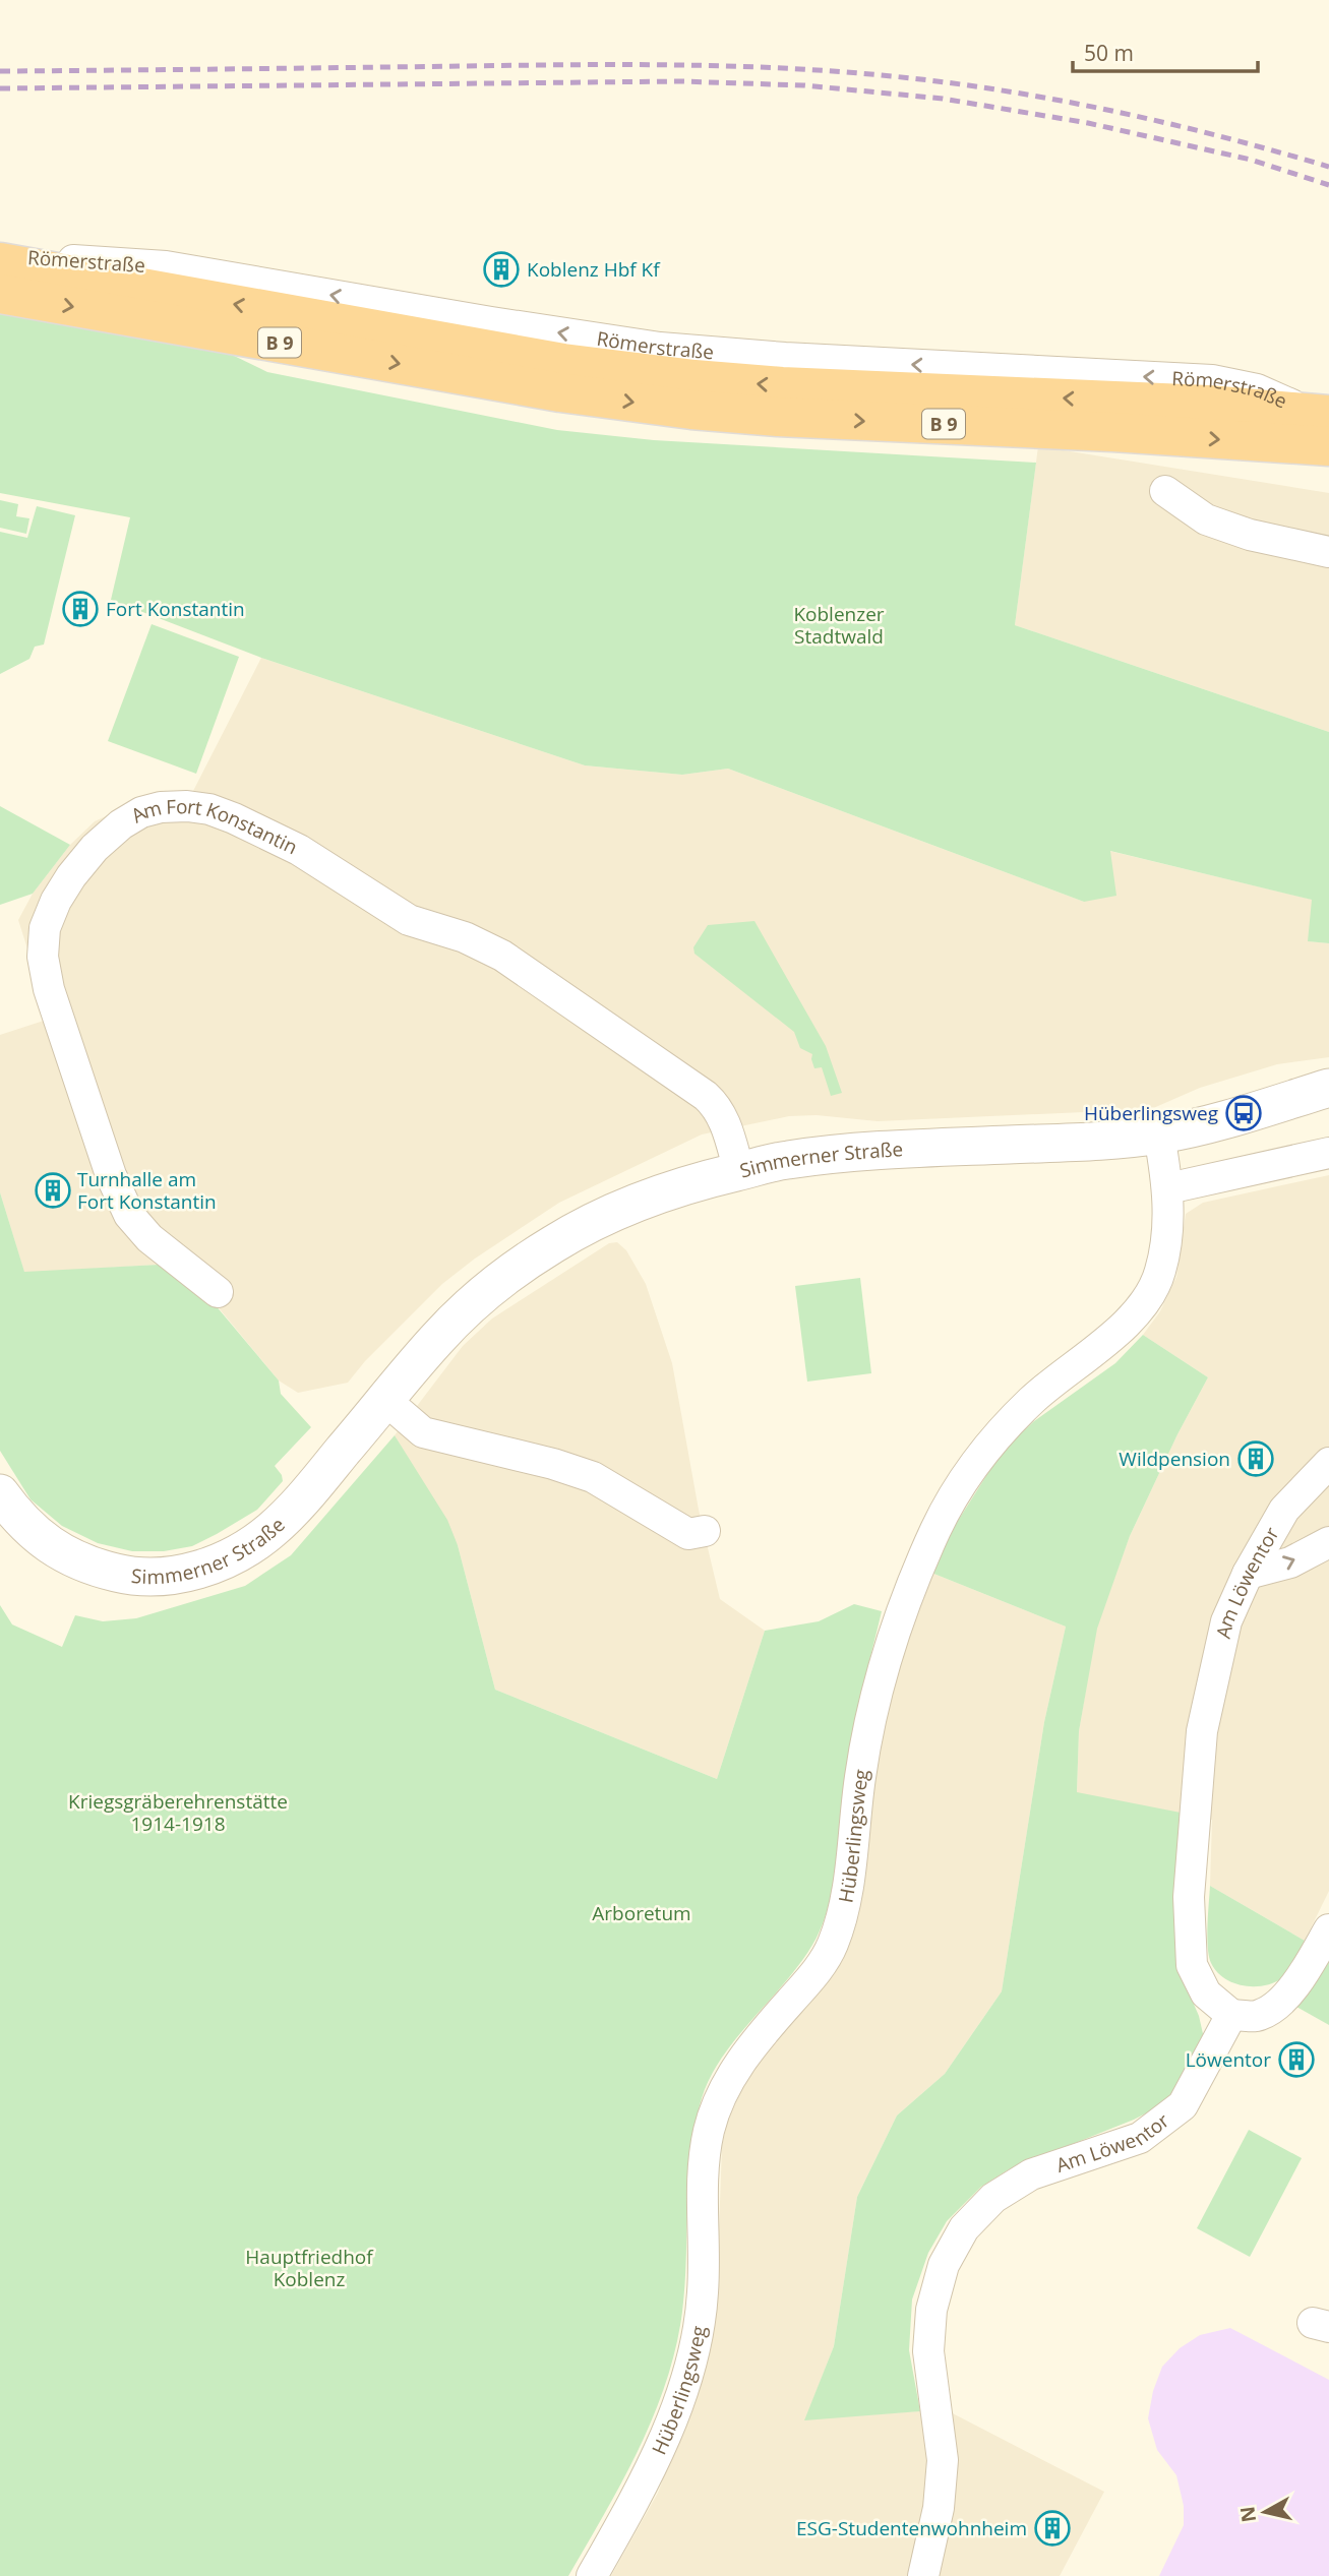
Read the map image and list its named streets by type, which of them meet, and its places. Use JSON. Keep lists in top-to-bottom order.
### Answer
{
  "streets": {
    "highway": ["B 9"],
    "street": [
      "Römerstraße",
      "Am Fort Konstantin",
      "Simmerner Straße",
      "Am Löwentor",
      "Hüberlingsweg"
    ]
  },
  "crossings": [
    ["Römerstraße", "B 9"],
    ["Am Fort Konstantin", "Simmerner Straße"],
    ["Simmerner Straße", "Hüberlingsweg"]
  ],
  "one_way": ["Römerstraße"],
  "parks": [
    "Koblenzer Stadtwald",
    "Kriegsgräberehrenstätte 1914-1918",
    "Arboretum",
    "Hauptfriedhof Koblenz"
  ],
  "places": {
    "building": [
      "Koblenz Hbf Kf",
      "Fort Konstantin",
      "Turnhalle am Fort Konstantin",
      "Wildpension",
      "Löwentor",
      "ESG-Studentenwohnheim"
    ],
    "bus stop": ["Hüberlingsweg"]
  },
  "scale_bar": "50 m",
  "north": "left"
}
